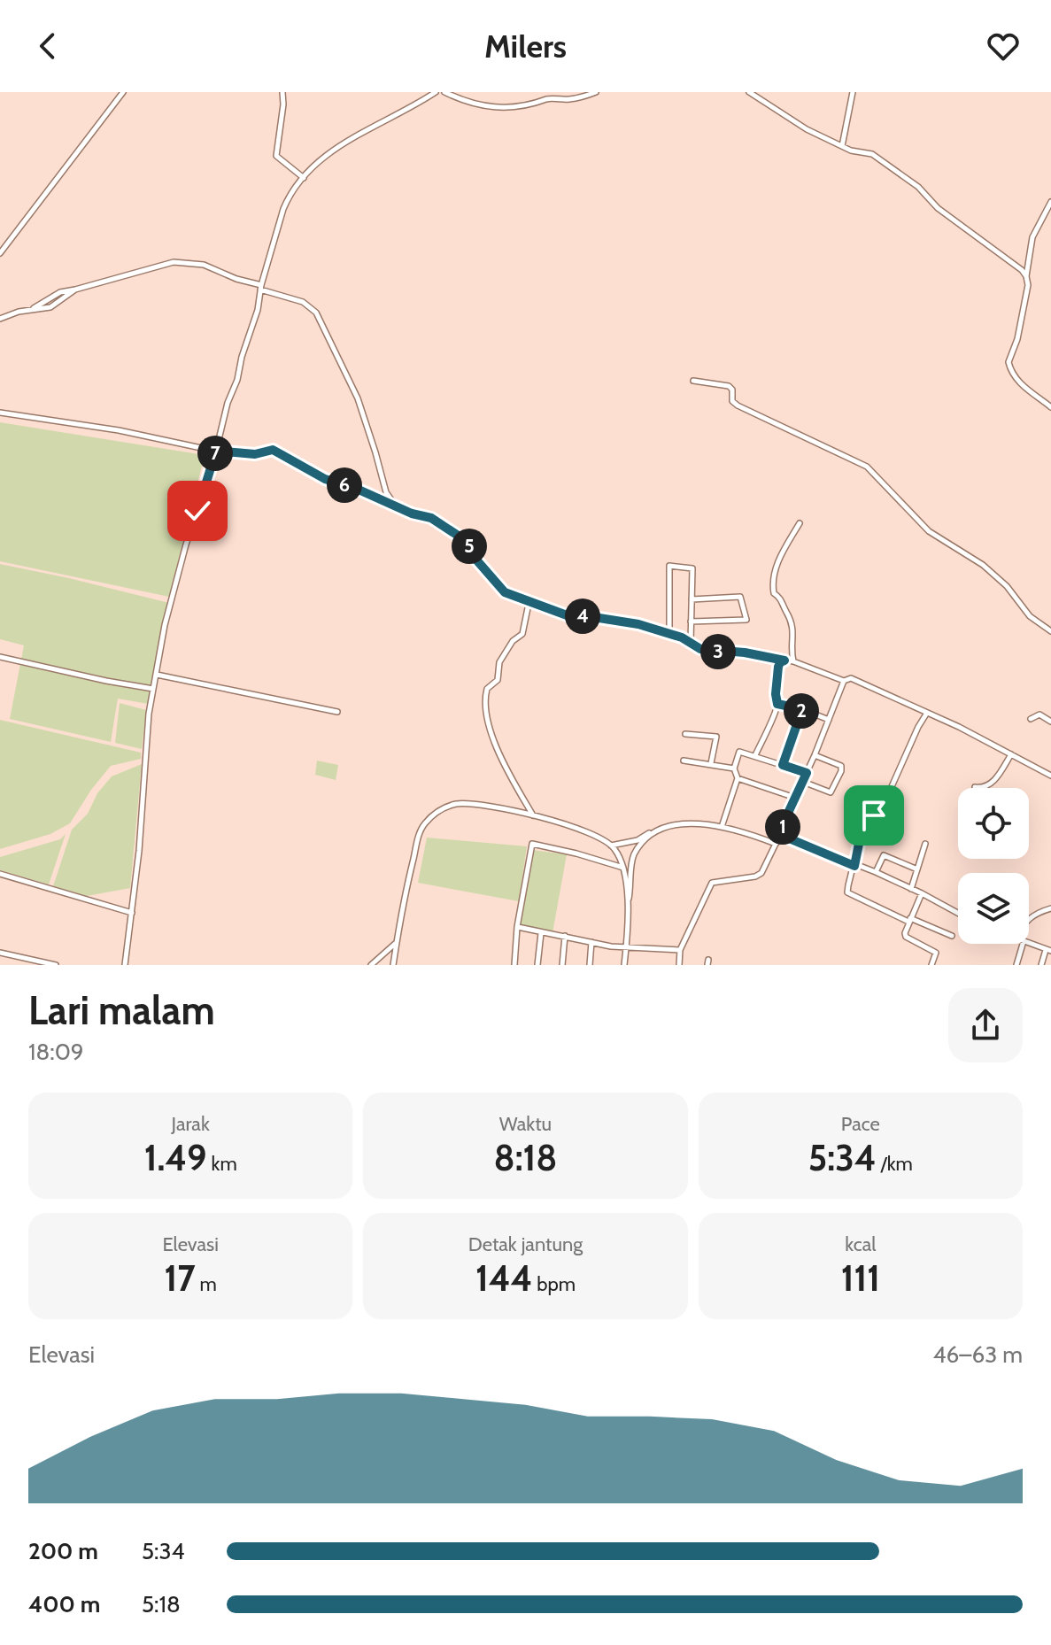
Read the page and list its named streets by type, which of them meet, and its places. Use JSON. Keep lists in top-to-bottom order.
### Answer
{
  "page": {
    "header": "Milers",
    "pins": [
      "7",
      "6",
      "5",
      "4",
      "3",
      "2",
      "1"
    ],
    "heading": ["Lari malam", "18:09"],
    "stats": [
      ["Jarak", "1.49 km"],
      ["Waktu", "8:18"],
      ["Pace", "5:34 /km"],
      ["Elevasi", "17 m"],
      ["Detak jantung", "144 bpm"],
      ["kcal", "111"]
    ],
    "chart": ["Elevasi", "46–63 m"],
    "list": [
      {
        "name": "200 m",
        "note": "5:34"
      },
      {
        "name": "400 m",
        "note": "5:18"
      }
    ]
  }
}
